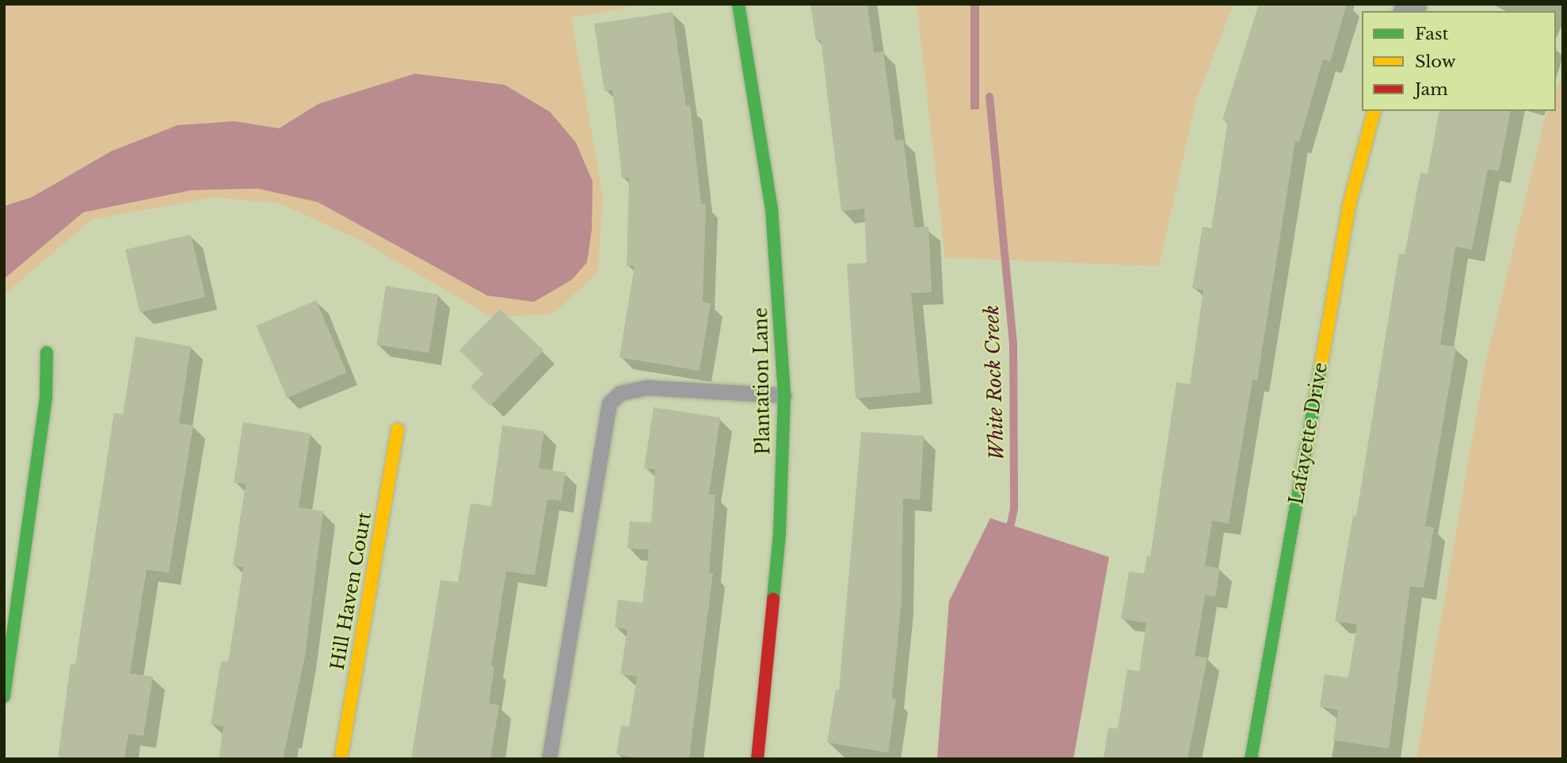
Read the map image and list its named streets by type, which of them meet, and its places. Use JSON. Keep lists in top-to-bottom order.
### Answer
{
  "streets": {
    "street": ["Plantation Lane", "Lafayette Drive", "Hill Haven Court"]
  },
  "water": ["White Rock Creek"],
  "legend": ["Fast", "Slow", "Jam"]
}
